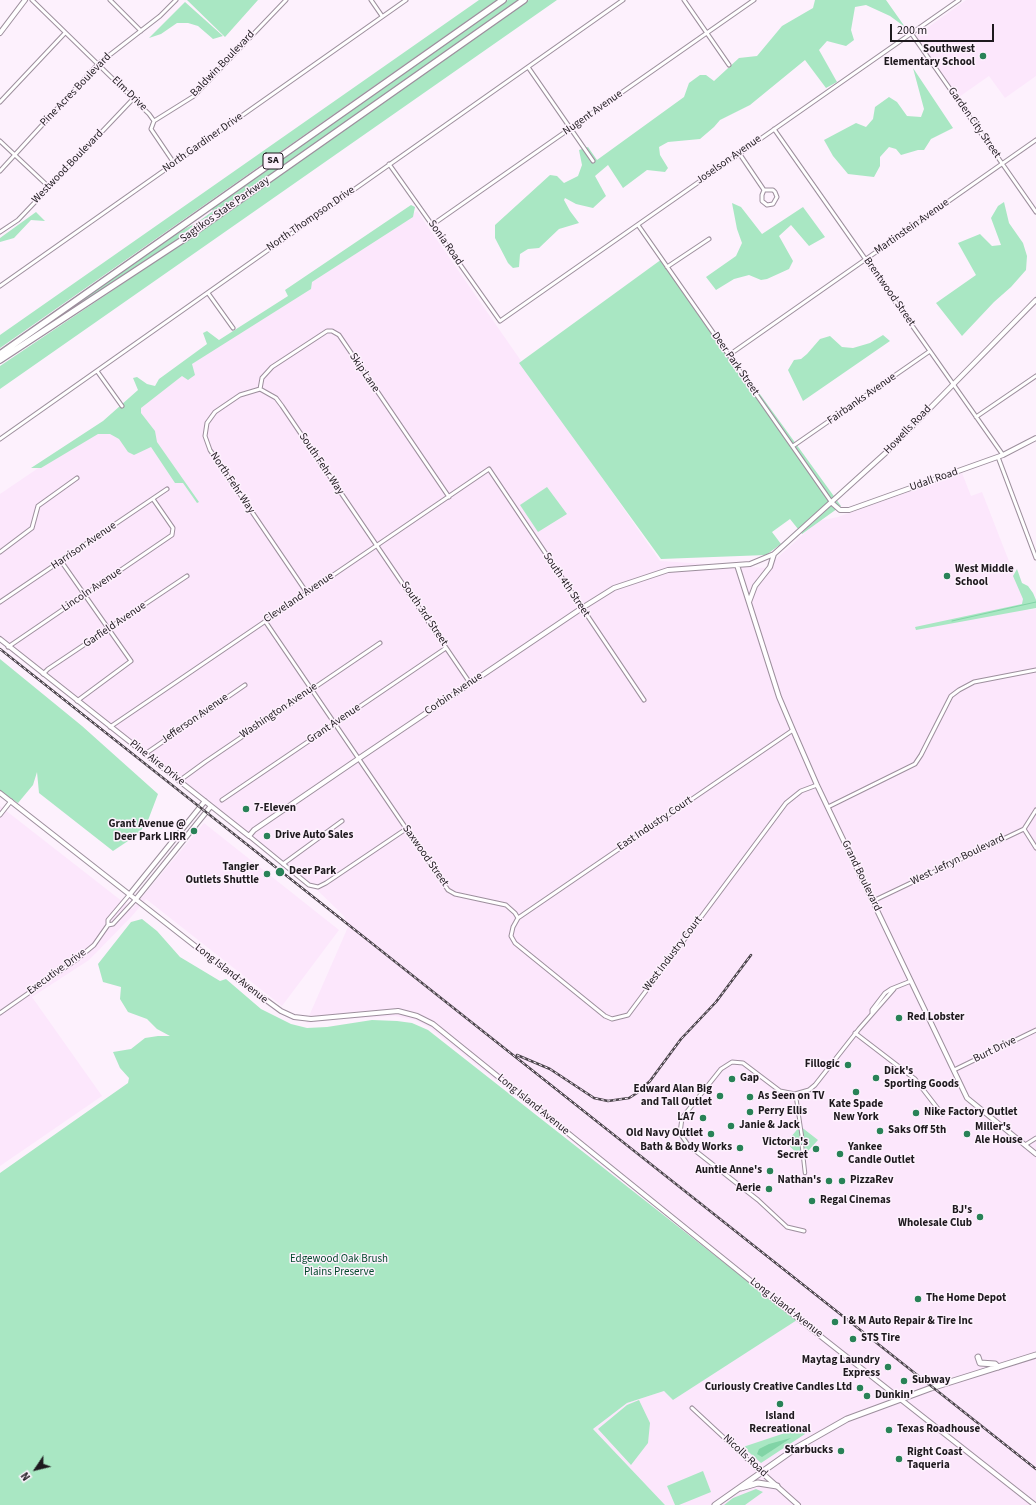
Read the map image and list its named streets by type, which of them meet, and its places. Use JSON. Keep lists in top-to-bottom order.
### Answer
{
  "streets": {
    "highway": ["SA", "Sagtikos State Parkway"],
    "street": [
      "Baldwin Boulevard",
      "Pine Acres Boulevard",
      "Elm Drive",
      "Nugent Avenue",
      "Garden City Street",
      "North Gardiner Drive",
      "Joselson Avenue",
      "Westwood Boulevard",
      "North Thompson Drive",
      "Martinstein Avenue",
      "Sonia Road",
      "Brentwood Street",
      "Deer Park Street",
      "Skip Lane",
      "Fairbanks Avenue",
      "Howells Road",
      "South Fehr Way",
      "Udall Road",
      "North Fehr Way",
      "Harrison Avenue",
      "South 4th Street",
      "Lincoln Avenue",
      "Cleveland Avenue",
      "South 3rd Street",
      "Garfield Avenue",
      "Corbin Avenue",
      "Washington Avenue",
      "Jefferson Avenue",
      "Grant Avenue",
      "Pine Aire Drive",
      "East Industry Court",
      "Saxwood Street",
      "West Jefryn Boulevard",
      "Grand Boulevard",
      "West Industry Court",
      "Executive Drive",
      "Long Island Avenue",
      "Burt Drive",
      "Nicolls Road"
    ]
  },
  "crossings": [
    ["Baldwin Boulevard", "Elm Drive"],
    ["Pine Acres Boulevard", "Elm Drive"],
    ["Elm Drive", "North Gardiner Drive"],
    ["Elm Drive", "Westwood Boulevard"],
    ["Nugent Avenue", "Sonia Road"],
    ["Garden City Street", "Joselson Avenue"],
    ["Garden City Street", "Martinstein Avenue"],
    ["Joselson Avenue", "Sonia Road"],
    ["Joselson Avenue", "Brentwood Street"],
    ["Joselson Avenue", "Deer Park Street"],
    ["North Thompson Drive", "Sonia Road"],
    ["Martinstein Avenue", "Brentwood Street"],
    ["Martinstein Avenue", "Deer Park Street"],
    ["Brentwood Street", "Fairbanks Avenue"],
    ["Brentwood Street", "Howells Road"],
    ["Brentwood Street", "Udall Road"],
    ["Deer Park Street", "Fairbanks Avenue"],
    ["Deer Park Street", "Howells Road"],
    ["Deer Park Street", "Udall Road"],
    ["Skip Lane", "South Fehr Way"],
    ["Skip Lane", "North Fehr Way"],
    ["Skip Lane", "Cleveland Avenue"],
    ["Howells Road", "Udall Road"],
    ["Howells Road", "Corbin Avenue"],
    ["South Fehr Way", "North Fehr Way"],
    ["South Fehr Way", "Cleveland Avenue"],
    ["South Fehr Way", "South 3rd Street"],
    ["North Fehr Way", "Cleveland Avenue"],
    ["Harrison Avenue", "Lincoln Avenue"],
    ["South 4th Street", "Cleveland Avenue"],
    ["South 4th Street", "Corbin Avenue"],
    ["Lincoln Avenue", "Pine Aire Drive"],
    ["Cleveland Avenue", "South 3rd Street"],
    ["Cleveland Avenue", "Pine Aire Drive"],
    ["Cleveland Avenue", "Saxwood Street"],
    ["South 3rd Street", "Corbin Avenue"],
    ["South 3rd Street", "Grant Avenue"],
    ["Garfield Avenue", "Pine Aire Drive"],
    ["Corbin Avenue", "Pine Aire Drive"],
    ["Corbin Avenue", "Saxwood Street"],
    ["Corbin Avenue", "Grand Boulevard"],
    ["Washington Avenue", "Pine Aire Drive"],
    ["Washington Avenue", "Saxwood Street"],
    ["Jefferson Avenue", "Pine Aire Drive"],
    ["Grant Avenue", "Saxwood Street"],
    ["Pine Aire Drive", "Saxwood Street"],
    ["East Industry Court", "Saxwood Street"],
    ["East Industry Court", "Grand Boulevard"],
    ["East Industry Court", "West Industry Court"],
    ["Saxwood Street", "West Industry Court"],
    ["West Jefryn Boulevard", "Grand Boulevard"],
    ["Grand Boulevard", "West Industry Court"],
    ["Grand Boulevard", "Burt Drive"],
    ["Executive Drive", "Long Island Avenue"]
  ],
  "parks": ["Edgewood Oak Brush Plains Preserve"],
  "places": [
    "Southwest Elementary School",
    "West Middle School",
    "7-Eleven",
    "Grant Avenue @ Deer Park LIRR",
    "Drive Auto Sales",
    "Deer Park",
    "Tangier Outlets Shuttle",
    "Red Lobster",
    "Fillogic",
    "Dick's Sporting Goods",
    "Gap",
    "Kate Spade New York",
    "Edward Alan Big and Tall Outlet",
    "As Seen on TV",
    "Perry Ellis",
    "Nike Factory Outlet",
    "LA7",
    "Janie & Jack",
    "Saks Off 5th",
    "Old Navy Outlet",
    "Miller's Ale House",
    "Bath & Body Works",
    "Victoria's Secret",
    "Yankee Candle Outlet",
    "Auntie Anne's",
    "Nathan's",
    "PizzaRev",
    "Aerie",
    "Regal Cinemas",
    "BJ's Wholesale Club",
    "The Home Depot",
    "I & M Auto Repair & Tire Inc",
    "STS Tire",
    "Maytag Laundry Express",
    "Subway",
    "Curiously Creative Candles Ltd",
    "Dunkin'",
    "Island Recreational",
    "Texas Roadhouse",
    "Starbucks",
    "Right Coast Taqueria"
  ],
  "scale_bar": "200 m",
  "north": "bottom left"
}
